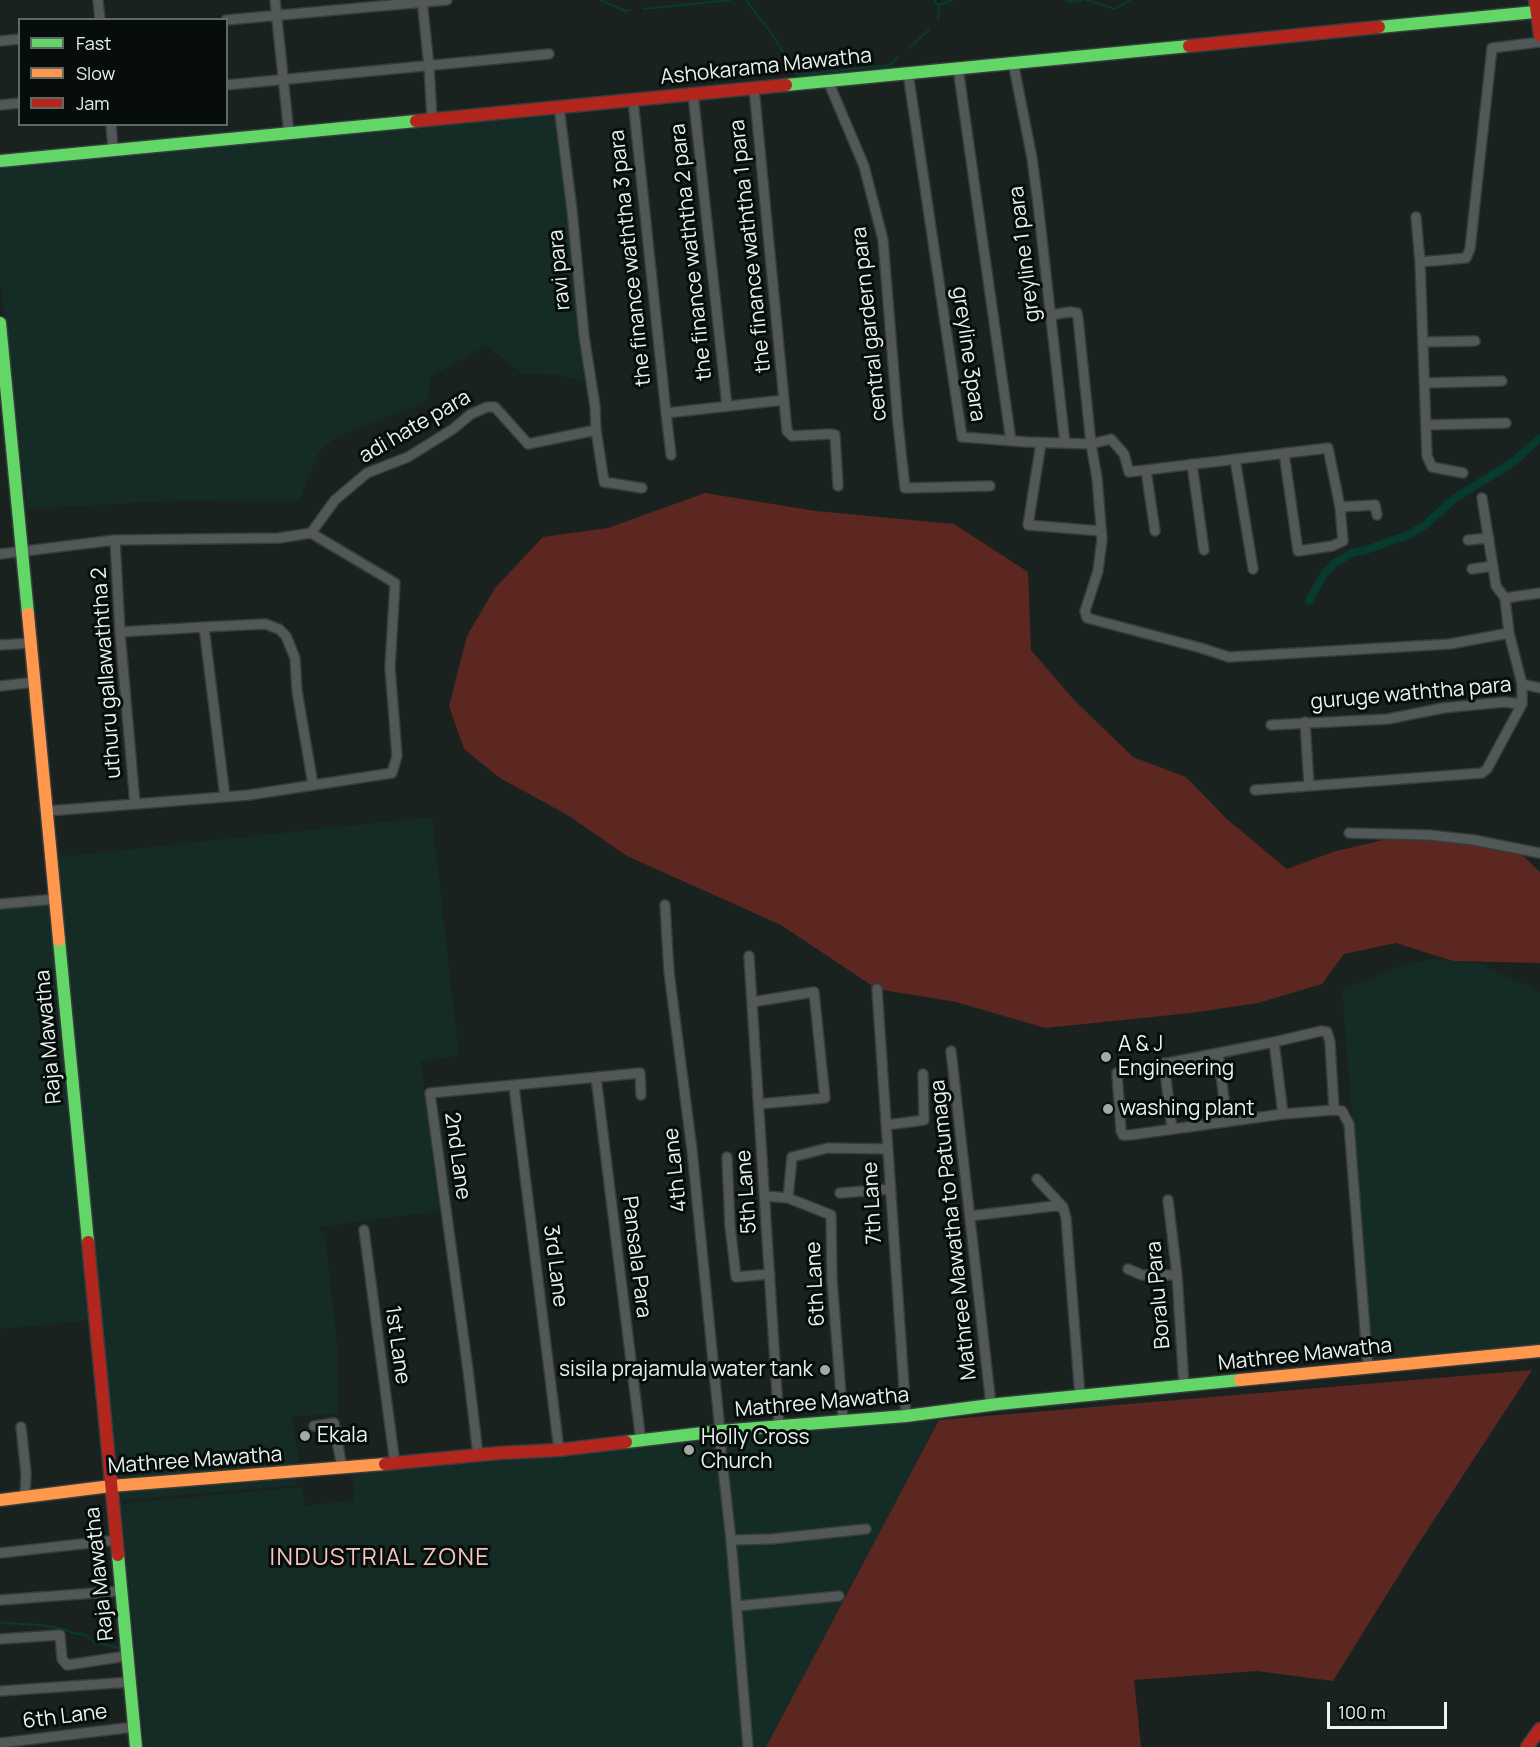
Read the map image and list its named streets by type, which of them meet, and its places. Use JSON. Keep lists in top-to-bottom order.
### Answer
{
  "streets": {
    "main road": ["Ashokarama Mawatha", "Raja Mawatha", "Mathree Mawatha"],
    "street": [
      "the finance waththa 1 para",
      "the finance waththa 2 para",
      "greyline 1 para",
      "the finance waththa 3 para",
      "ravi para",
      "central gardern para",
      "greyline 3para",
      "adi hate para",
      "uthuru gallawaththa 2",
      "guruge waththa para",
      "2nd Lane",
      "4th Lane",
      "5th Lane",
      "7th Lane",
      "Mathree Mawatha to Patumaga",
      "Pansala Para",
      "3rd Lane",
      "6th Lane",
      "Boralu Para",
      "1st Lane"
    ]
  },
  "crossings": [
    ["Ashokarama Mawatha", "the finance waththa 1 para"],
    ["Ashokarama Mawatha", "the finance waththa 2 para"],
    ["Ashokarama Mawatha", "greyline 1 para"],
    ["Ashokarama Mawatha", "the finance waththa 3 para"],
    ["Ashokarama Mawatha", "ravi para"],
    ["Ashokarama Mawatha", "central gardern para"],
    ["Ashokarama Mawatha", "greyline 3para"],
    ["greyline 1 para", "greyline 3para"],
    ["ravi para", "adi hate para"],
    ["adi hate para", "uthuru gallawaththa 2"],
    ["uthuru gallawaththa 2", "Raja Mawatha"],
    ["Raja Mawatha", "6th Lane"],
    ["Raja Mawatha", "Mathree Mawatha"],
    ["2nd Lane", "Pansala Para"],
    ["2nd Lane", "3rd Lane"],
    ["2nd Lane", "Mathree Mawatha"],
    ["4th Lane", "Mathree Mawatha"],
    ["5th Lane", "6th Lane"],
    ["5th Lane", "Mathree Mawatha"],
    ["7th Lane", "Mathree Mawatha"],
    ["Mathree Mawatha to Patumaga", "Mathree Mawatha"],
    ["Pansala Para", "Mathree Mawatha"],
    ["3rd Lane", "Mathree Mawatha"],
    ["6th Lane", "Mathree Mawatha"],
    ["Boralu Para", "Mathree Mawatha"],
    ["1st Lane", "Mathree Mawatha"]
  ],
  "districts": ["INDUSTRIAL ZONE"],
  "places": [
    "A & J Engineering",
    "washing plant",
    "sisila prajamula water tank",
    "Ekala",
    "Holly Cross Church"
  ],
  "legend": ["Fast", "Slow", "Jam"],
  "scale_bar": "100 m"
}
